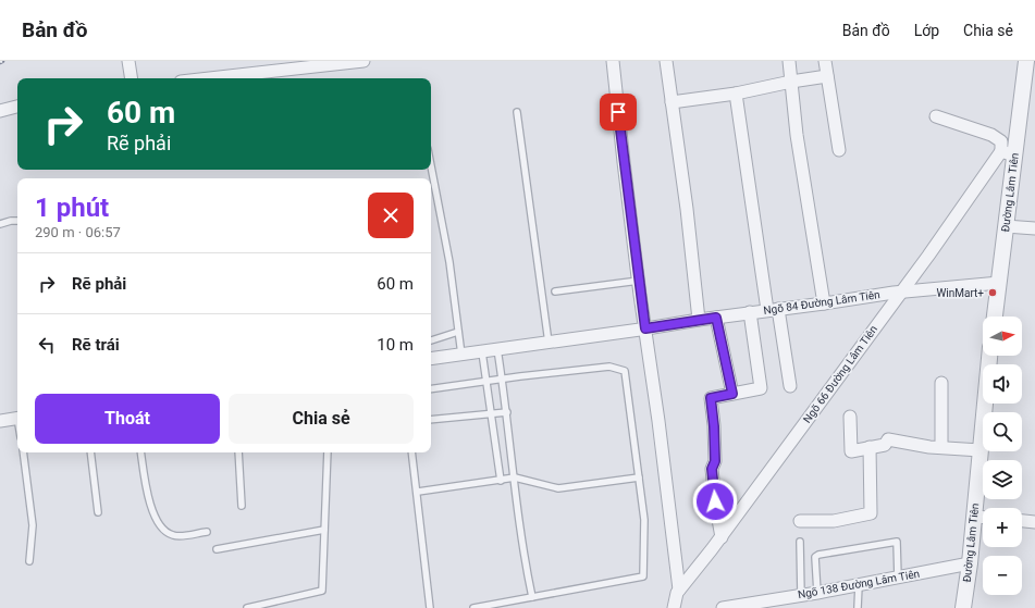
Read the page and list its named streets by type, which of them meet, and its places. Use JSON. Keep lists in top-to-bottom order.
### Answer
{
  "streets": {
    "street": [
      "Đường Lâm Tiên",
      "Ngõ 84 Đường Lâm Tiên",
      "Ngõ 66 Đường Lâm Tiên",
      "Ngõ 138 Đường Lâm Tiên"
    ]
  },
  "crossings": [
    ["Đường Lâm Tiên", "Ngõ 84 Đường Lâm Tiên"],
    ["Đường Lâm Tiên", "Ngõ 66 Đường Lâm Tiên"],
    ["Đường Lâm Tiên", "Ngõ 138 Đường Lâm Tiên"],
    ["Ngõ 84 Đường Lâm Tiên", "Ngõ 66 Đường Lâm Tiên"]
  ],
  "places": ["WinMart+"],
  "north": "right",
  "page": {
    "header": "Bản đồ",
    "nav": ["Bản đồ", "Lớp", "Chia sẻ"],
    "turn": ["60 m", "Rẽ phải"],
    "heading": ["1 phút", "290 m · 06:57"],
    "list": [
      {
        "name": "Rẽ phải",
        "value": "60 m"
      },
      {
        "name": "Rẽ trái",
        "value": "10 m"
      }
    ],
    "map_buttons": ["+", "−"],
    "buttons": ["Thoát", "Chia sẻ"]
  }
}
